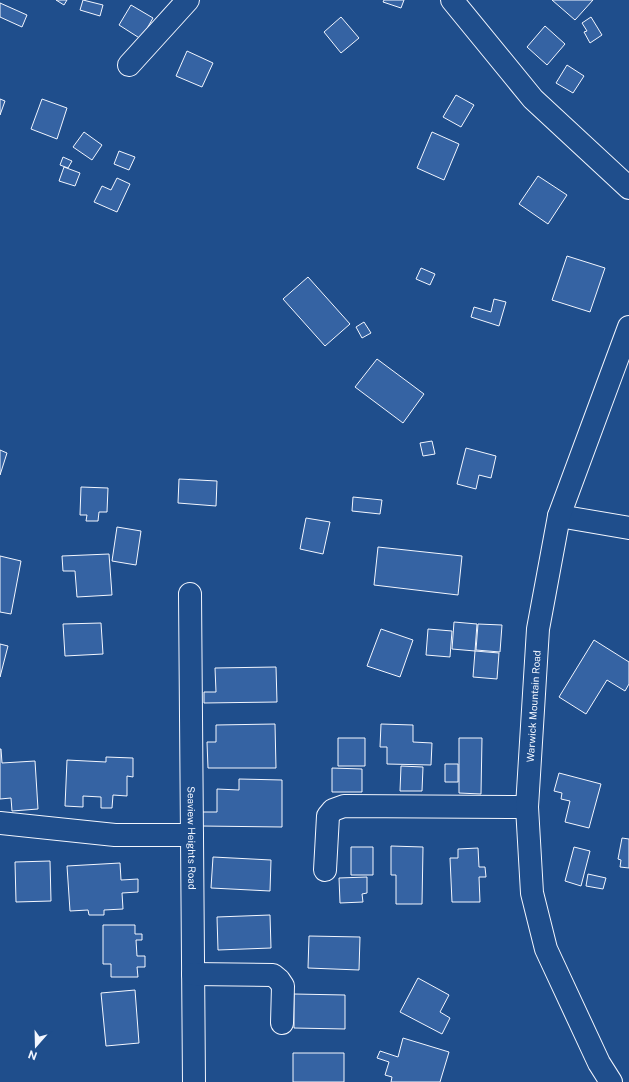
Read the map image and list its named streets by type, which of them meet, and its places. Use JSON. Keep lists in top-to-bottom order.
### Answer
{
  "streets": {
    "street": ["Warwick Mountain Road", "Seaview Heights Road"]
  },
  "north": "bottom"
}
